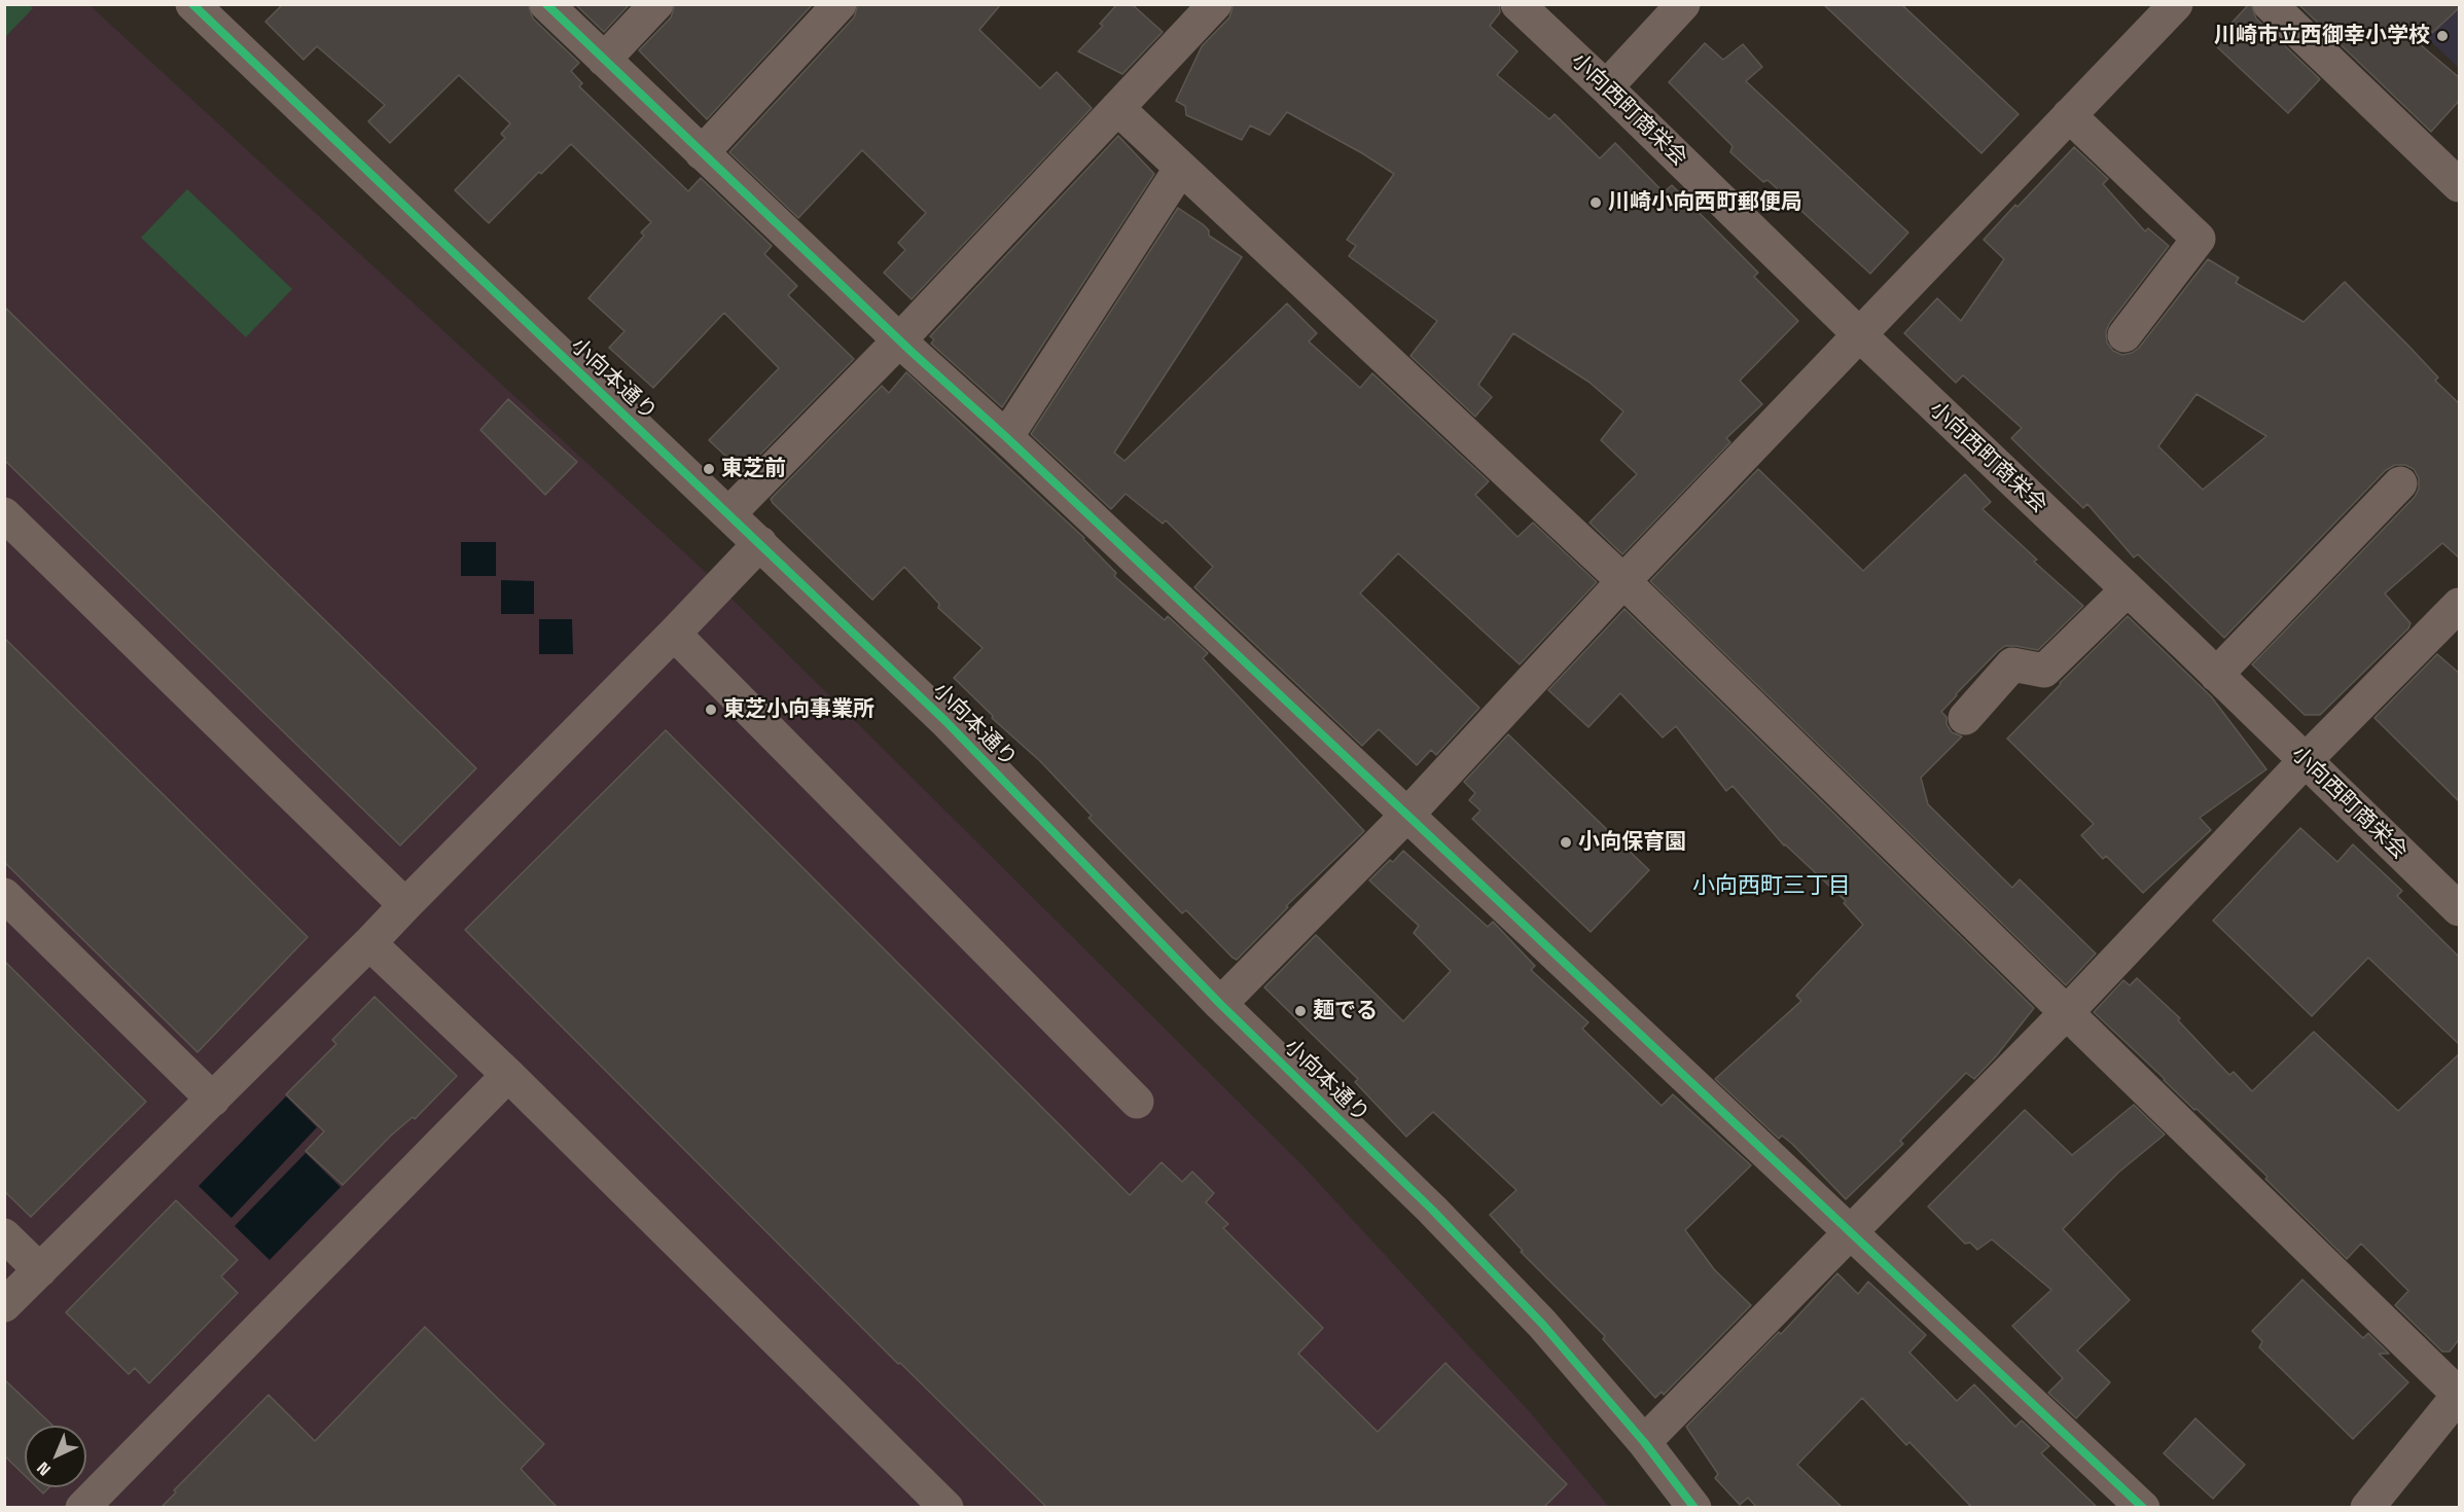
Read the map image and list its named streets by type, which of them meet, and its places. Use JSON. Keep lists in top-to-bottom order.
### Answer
{
  "streets": {
    "street": ["小向西町商栄会", "小向本通り"]
  },
  "districts": ["小向西町三丁目"],
  "places": [
    "川崎市立西御幸小学校",
    "川崎小向西町郵便局",
    "東芝前",
    "東芝小向事業所",
    "小向保育園",
    "麺でる"
  ],
  "north": "bottom left"
}
